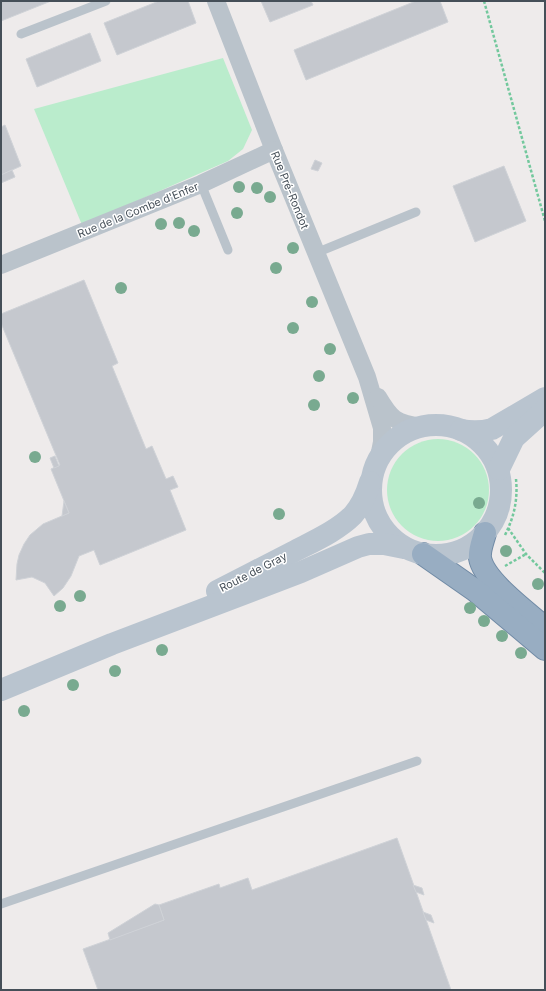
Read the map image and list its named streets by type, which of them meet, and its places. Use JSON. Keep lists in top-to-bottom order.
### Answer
{
  "streets": {
    "main road": ["Route de Gray"],
    "street": ["Rue Pré-Rondot", "Rue de la Combe d'Enfer"]
  },
  "crossings": [
    ["Rue Pré-Rondot", "Rue de la Combe d'Enfer"],
    ["Rue Pré-Rondot", "Route de Gray"]
  ]
}
